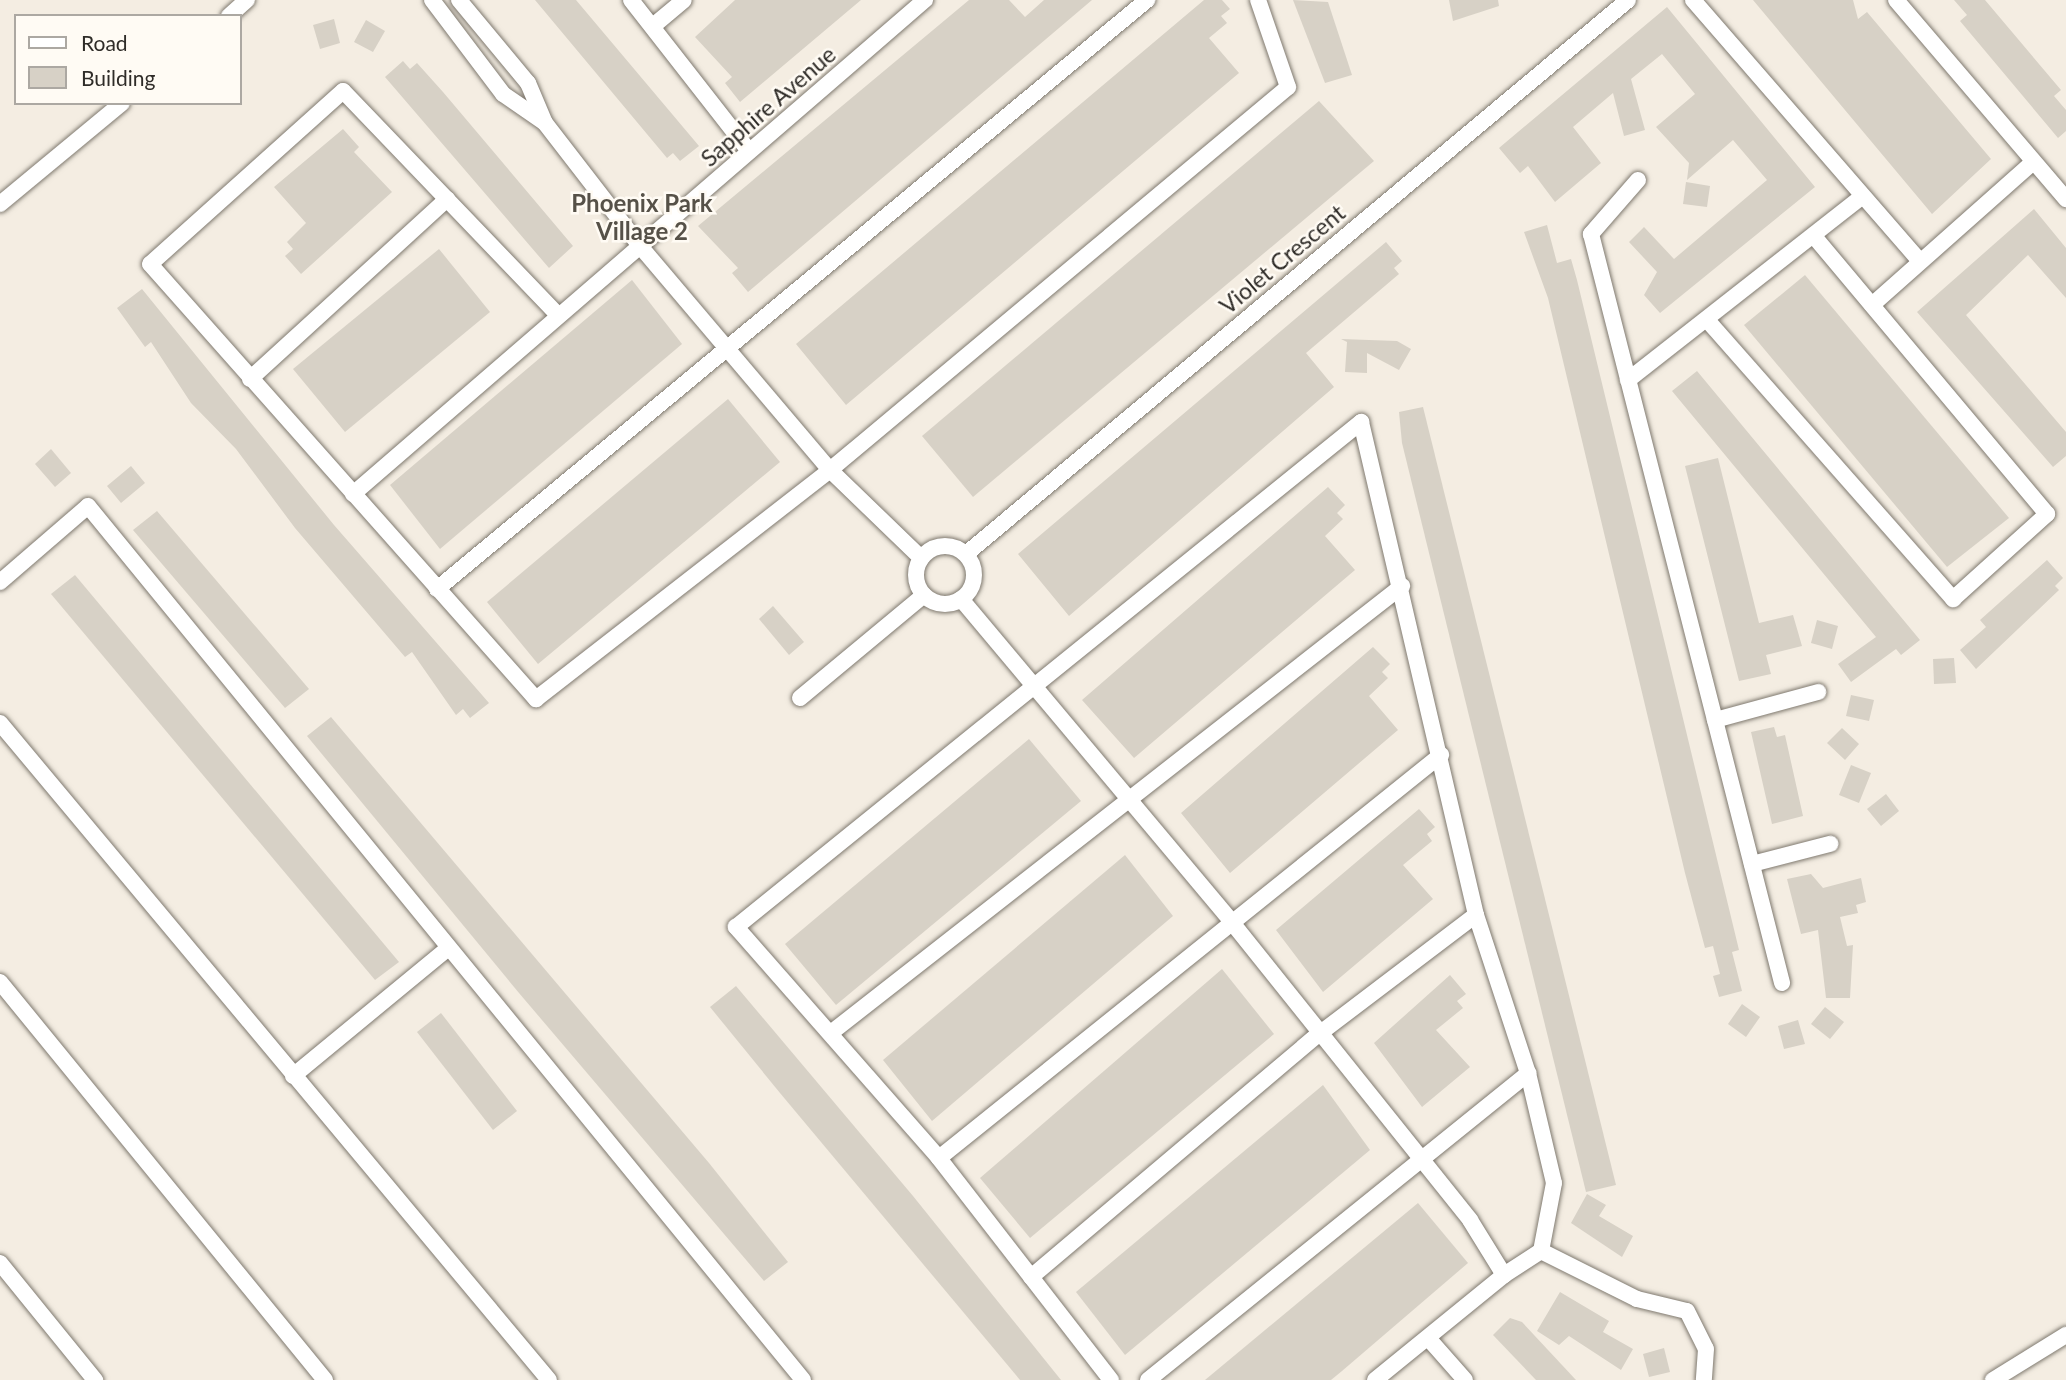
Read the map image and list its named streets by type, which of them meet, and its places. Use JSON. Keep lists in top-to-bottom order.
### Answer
{
  "streets": {
    "street": ["Sapphire Avenue", "Violet Crescent"]
  },
  "districts": ["Phoenix Park Village 2"],
  "legend": ["Road", "Building"]
}
